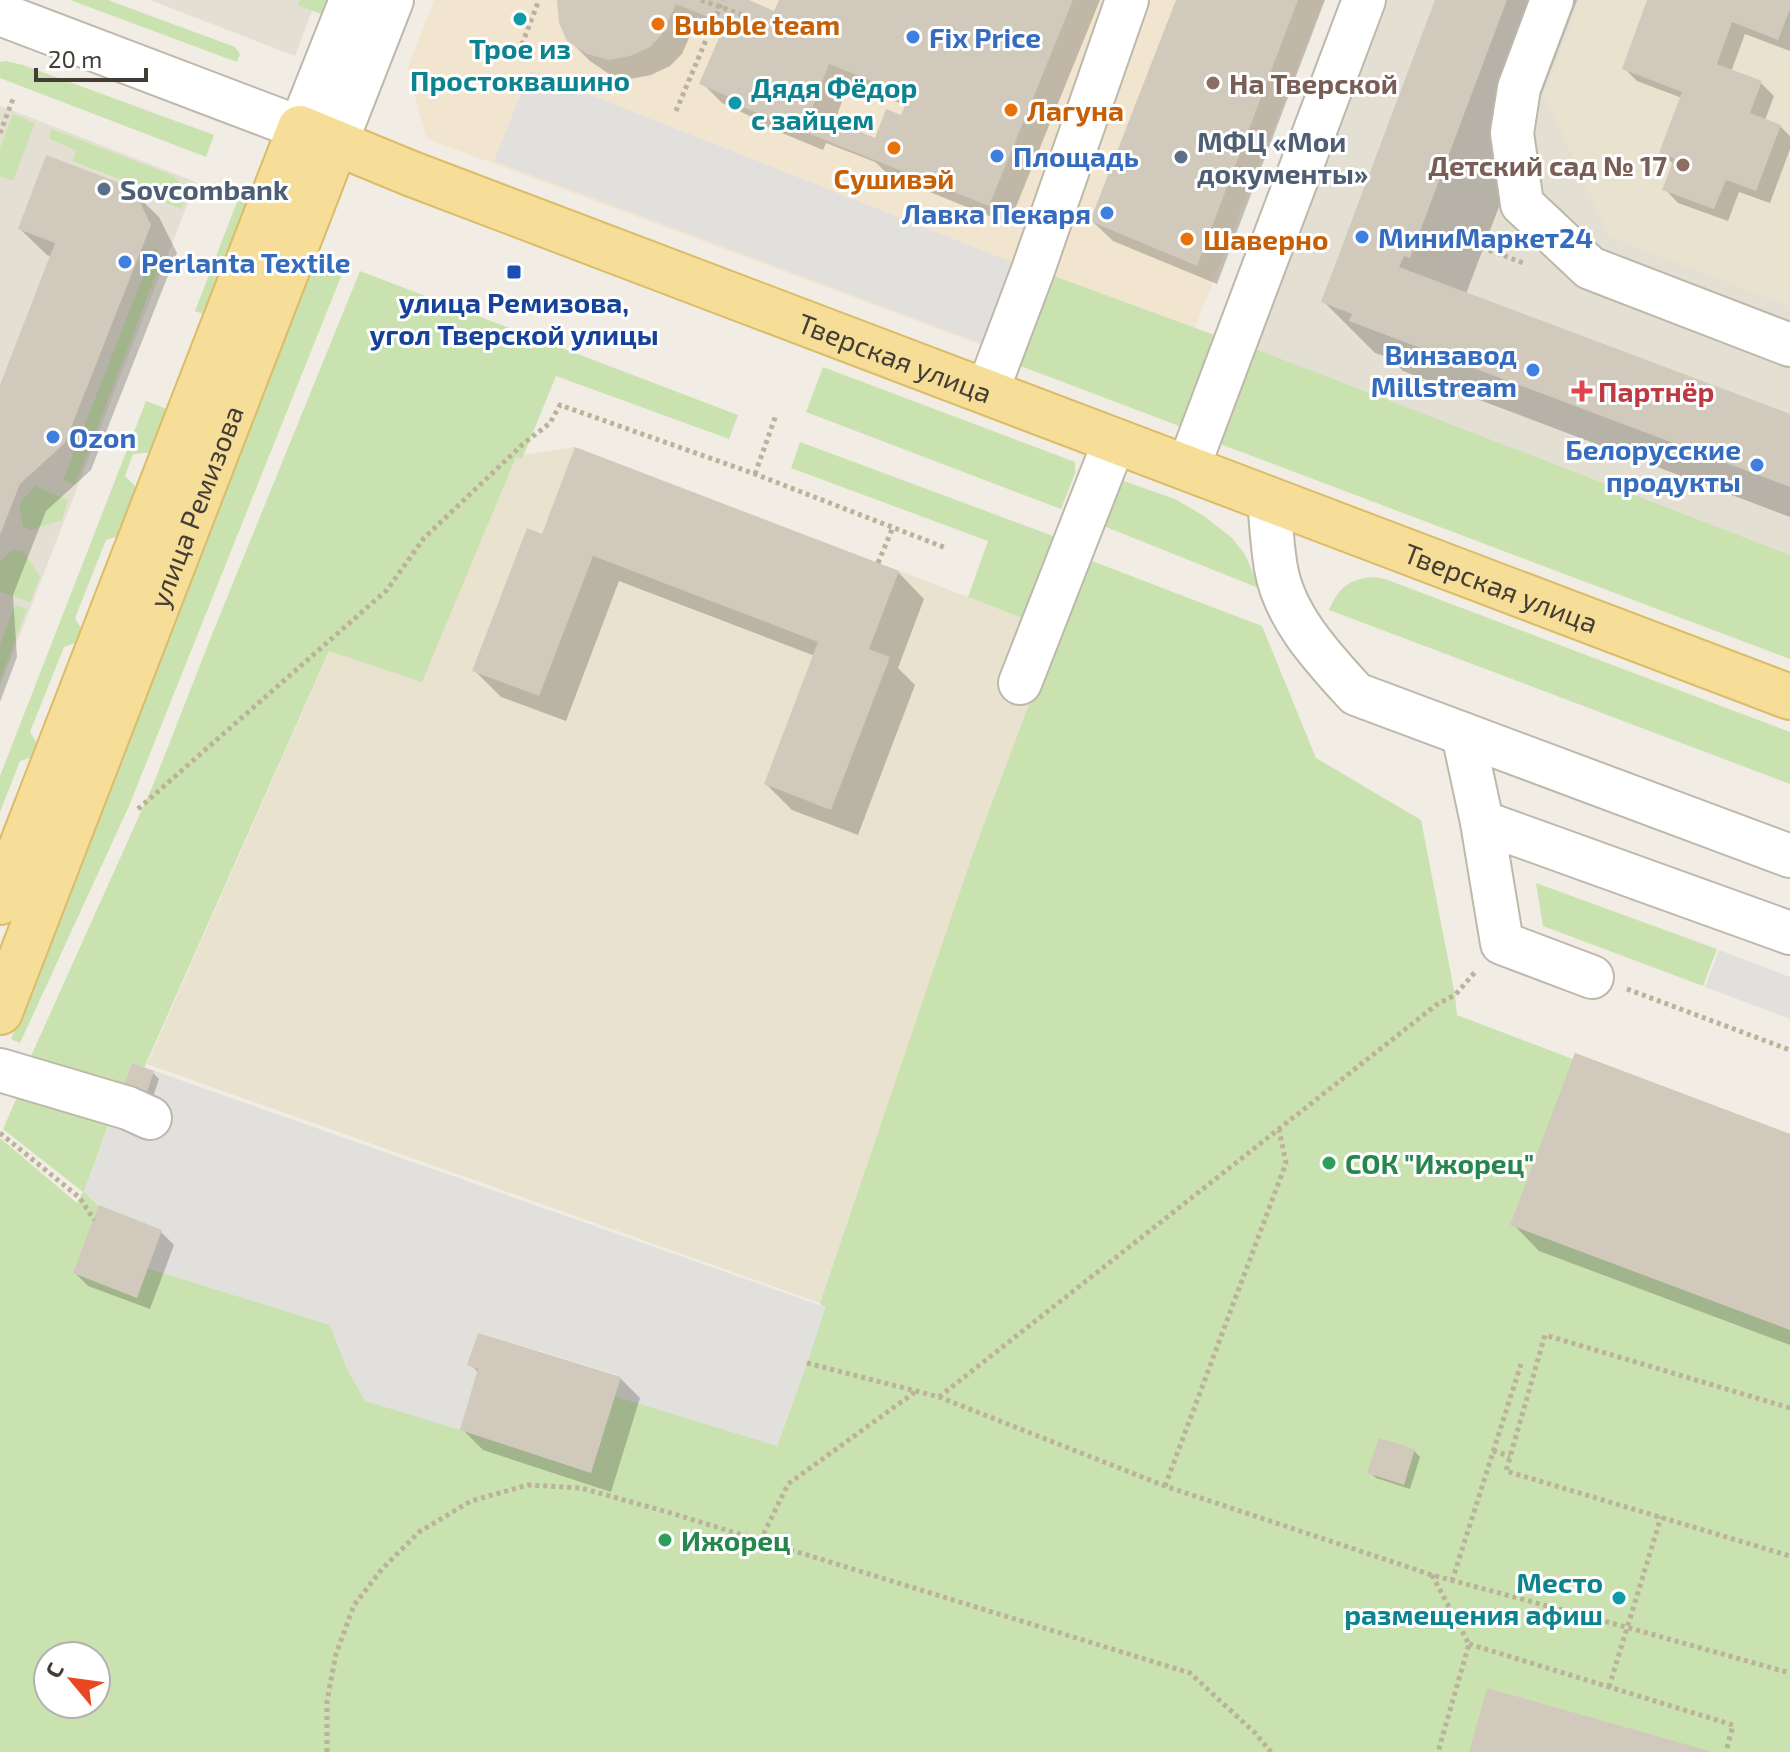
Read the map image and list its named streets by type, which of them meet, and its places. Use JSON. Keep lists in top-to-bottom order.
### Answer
{
  "streets": {
    "main road": ["Тверская улица", "улица Ремизова"]
  },
  "crossings": [
    ["Тверская улица", "улица Ремизова"]
  ],
  "places": {
    "other": [
      "Трое из Простоквашино",
      "Bubble team",
      "Fix Price",
      "На Тверской",
      "Дядя Фёдор с зайцем",
      "Лагуна",
      "Сушивэй",
      "Площадь",
      "МФЦ «Мои документы»",
      "Детский сад № 17",
      "Sovcombank",
      "Лавка Пекаря",
      "МиниМаркет24",
      "Шаверно",
      "Perlanta Textile",
      "Винзавод Millstream",
      "Ozon",
      "Белорусские продукты",
      "СОК \"Ижорец\"",
      "Ижорец",
      "Место размещения афиш"
    ],
    "transit": ["улица Ремизова, угол Тверской улицы"],
    "health": ["Партнёр"]
  },
  "scale_bar": "20 m",
  "north": "top left"
}
